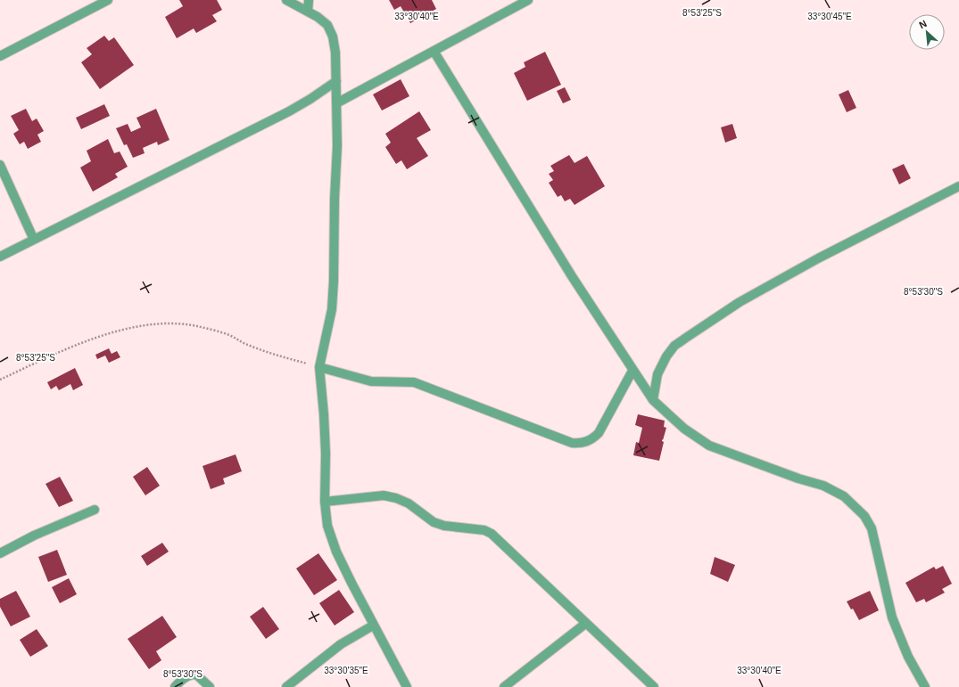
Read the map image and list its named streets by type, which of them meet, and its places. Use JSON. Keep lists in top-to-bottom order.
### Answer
{
  "north": "top left",
  "coordinates": [
    "8°53'25\"S",
    "33°30'40\"E",
    "33°30'45\"E",
    "8°53'30\"S",
    "33°30'35\"E"
  ]
}
